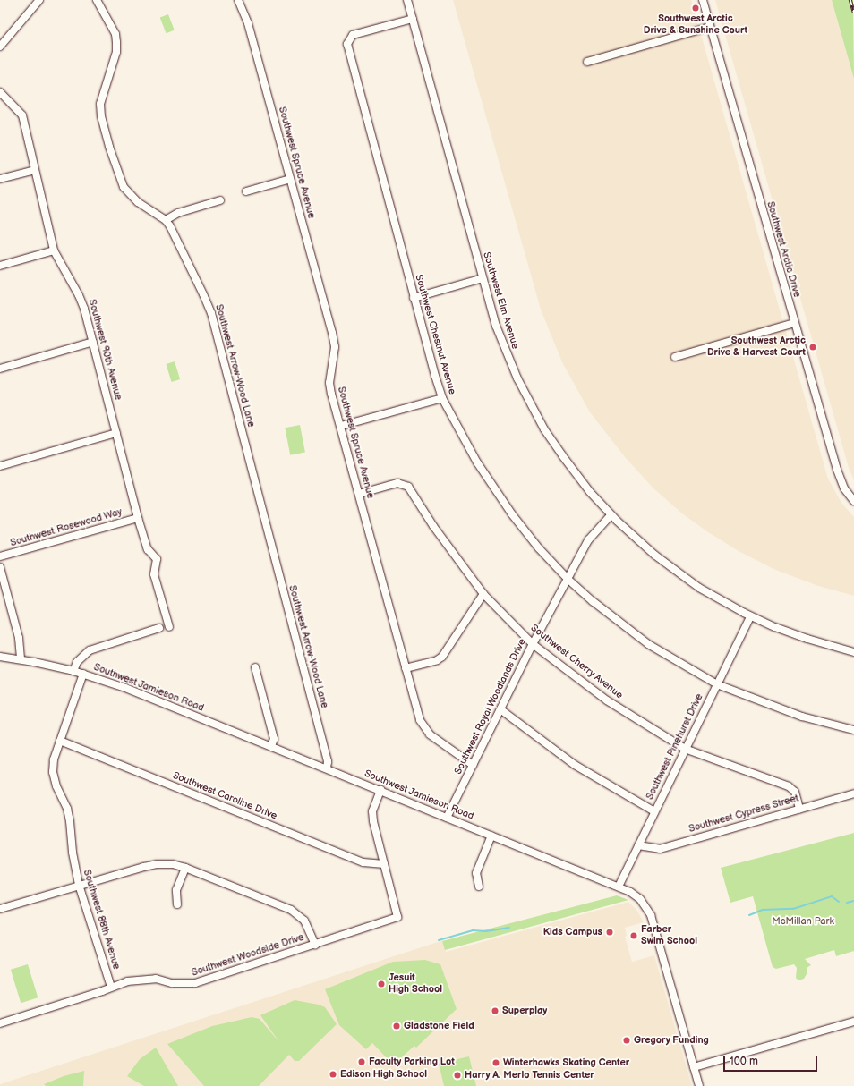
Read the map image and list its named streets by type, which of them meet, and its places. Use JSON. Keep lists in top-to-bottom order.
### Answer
{
  "streets": {
    "street": [
      "Southwest Spruce Avenue",
      "Southwest Arctic Drive",
      "Southwest Elm Avenue",
      "Southwest Chestnut Avenue",
      "Southwest 90th Avenue",
      "Southwest Arrow-Wood Lane",
      "Southwest Rosewood Way",
      "Southwest Cherry Avenue",
      "Southwest Jamieson Road",
      "Southwest Royal Woodlands Drive",
      "Southwest Pinehurst Drive",
      "Southwest Caroline Drive",
      "Southwest Cypress Street",
      "Southwest 88th Avenue",
      "Southwest Woodside Drive"
    ]
  },
  "crossings": [
    ["Southwest Spruce Avenue", "Southwest Cherry Avenue"],
    ["Southwest Spruce Avenue", "Southwest Royal Woodlands Drive"],
    ["Southwest Elm Avenue", "Southwest Chestnut Avenue"],
    ["Southwest Elm Avenue", "Southwest Royal Woodlands Drive"],
    ["Southwest Elm Avenue", "Southwest Pinehurst Drive"],
    ["Southwest Chestnut Avenue", "Southwest Royal Woodlands Drive"],
    ["Southwest Chestnut Avenue", "Southwest Pinehurst Drive"],
    ["Southwest 90th Avenue", "Southwest Rosewood Way"],
    ["Southwest Arrow-Wood Lane", "Southwest Jamieson Road"],
    ["Southwest Cherry Avenue", "Southwest Royal Woodlands Drive"],
    ["Southwest Cherry Avenue", "Southwest Pinehurst Drive"],
    ["Southwest Cherry Avenue", "Southwest Cypress Street"],
    ["Southwest Jamieson Road", "Southwest Royal Woodlands Drive"],
    ["Southwest Jamieson Road", "Southwest Pinehurst Drive"],
    ["Southwest Jamieson Road", "Southwest 88th Avenue"],
    ["Southwest Pinehurst Drive", "Southwest Cypress Street"],
    ["Southwest Caroline Drive", "Southwest 88th Avenue"],
    ["Southwest Caroline Drive", "Southwest Woodside Drive"],
    ["Southwest 88th Avenue", "Southwest Woodside Drive"]
  ],
  "parks": ["McMillan Park"],
  "places": [
    "Southwest Arctic Drive & Sunshine Court",
    "Southwest Arctic Drive & Harvest Court",
    "Kids Campus",
    "Farber Swim School",
    "Jesuit High School",
    "Superplay",
    "Gladstone Field",
    "Gregory Funding",
    "Faculty Parking Lot",
    "Winterhawks Skating Center",
    "Edison High School",
    "Harry A. Merlo Tennis Center"
  ],
  "scale_bar": "100 m"
}
